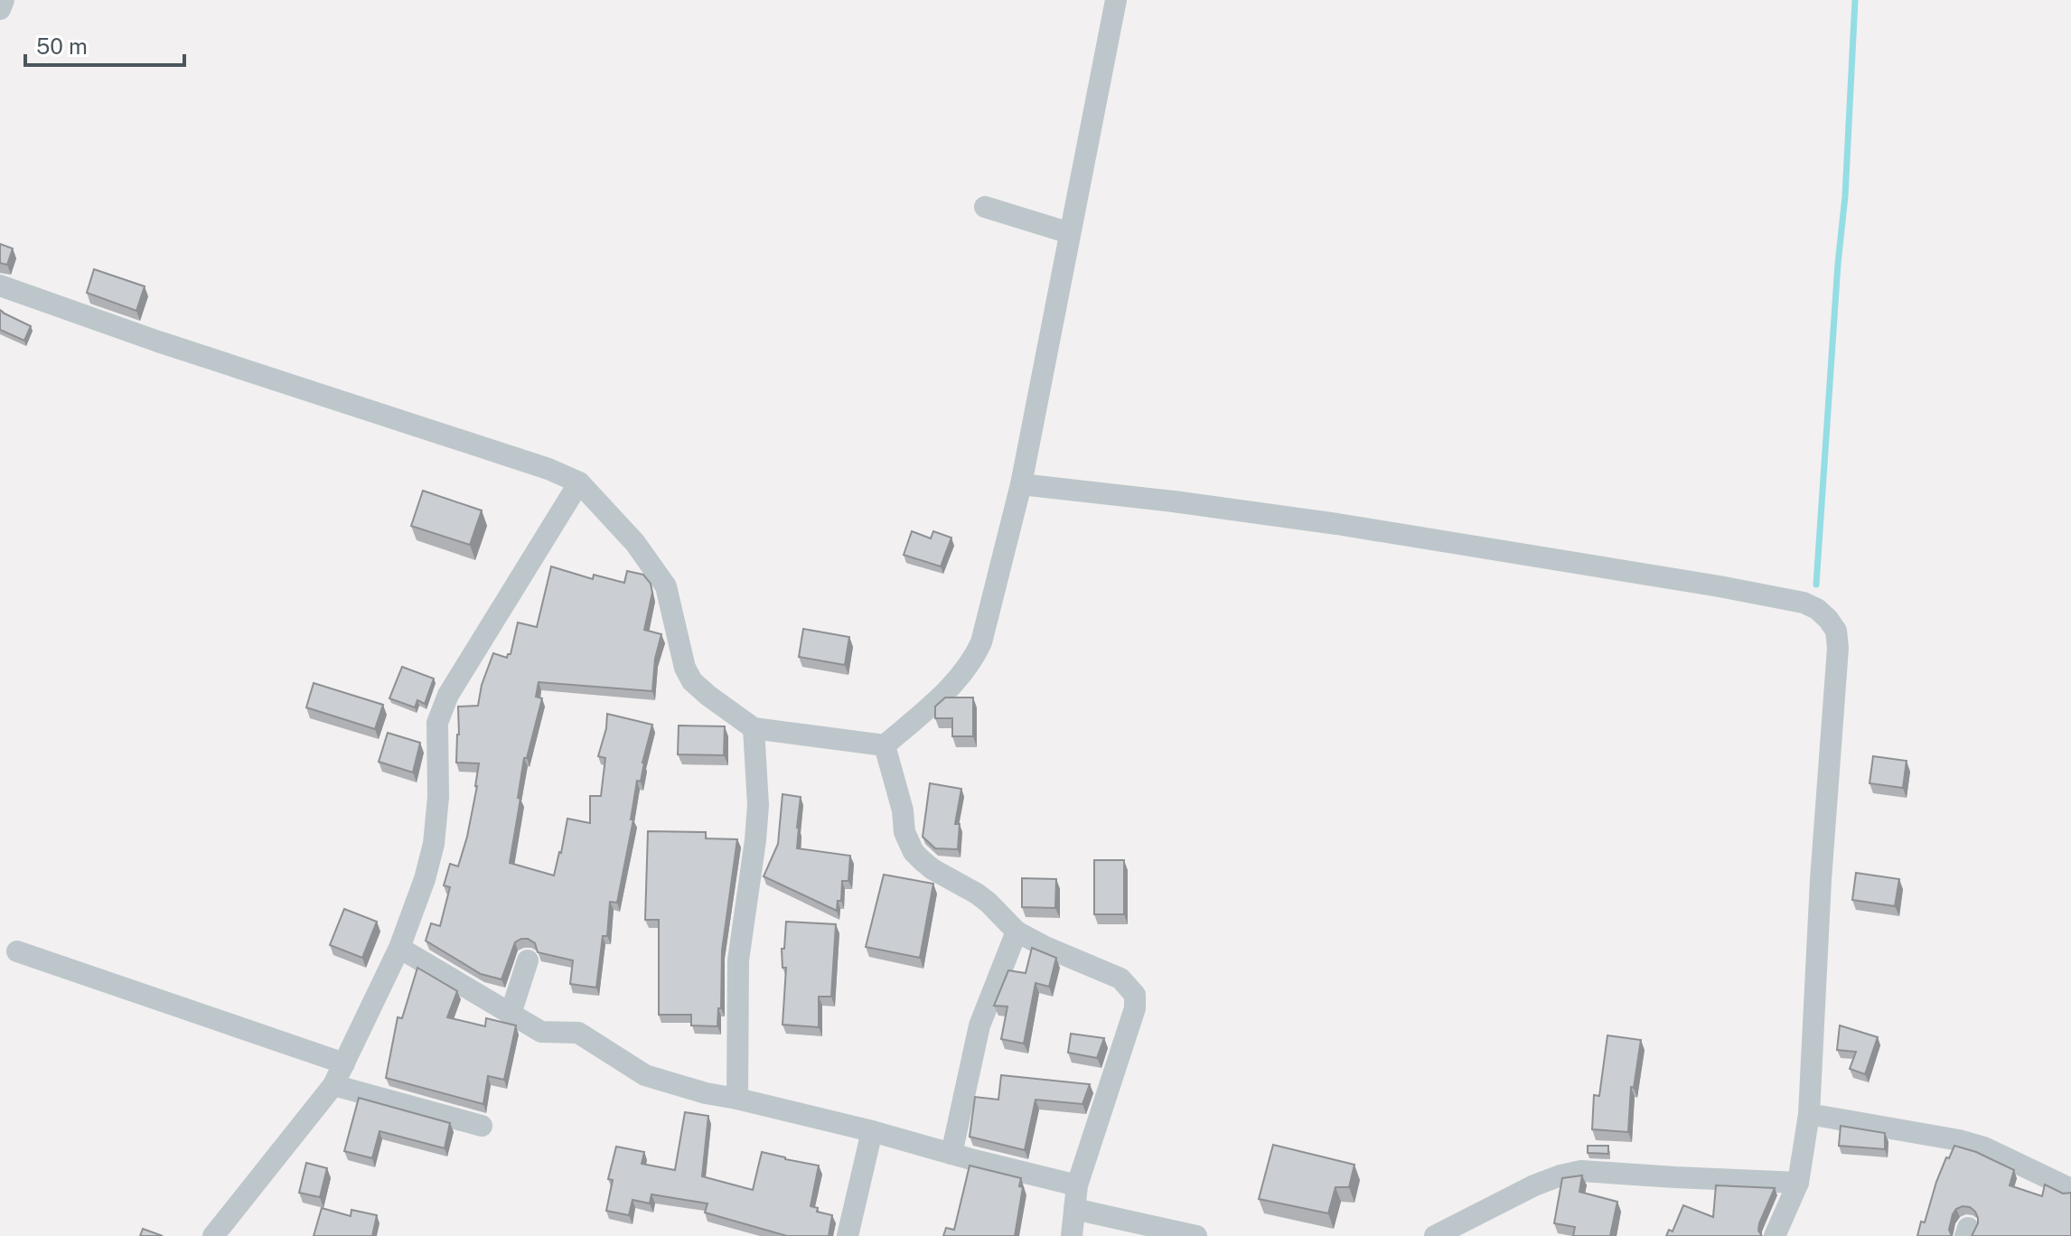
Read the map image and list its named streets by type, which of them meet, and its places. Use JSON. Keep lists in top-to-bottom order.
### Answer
{
  "scale_bar": "50 m"
}
